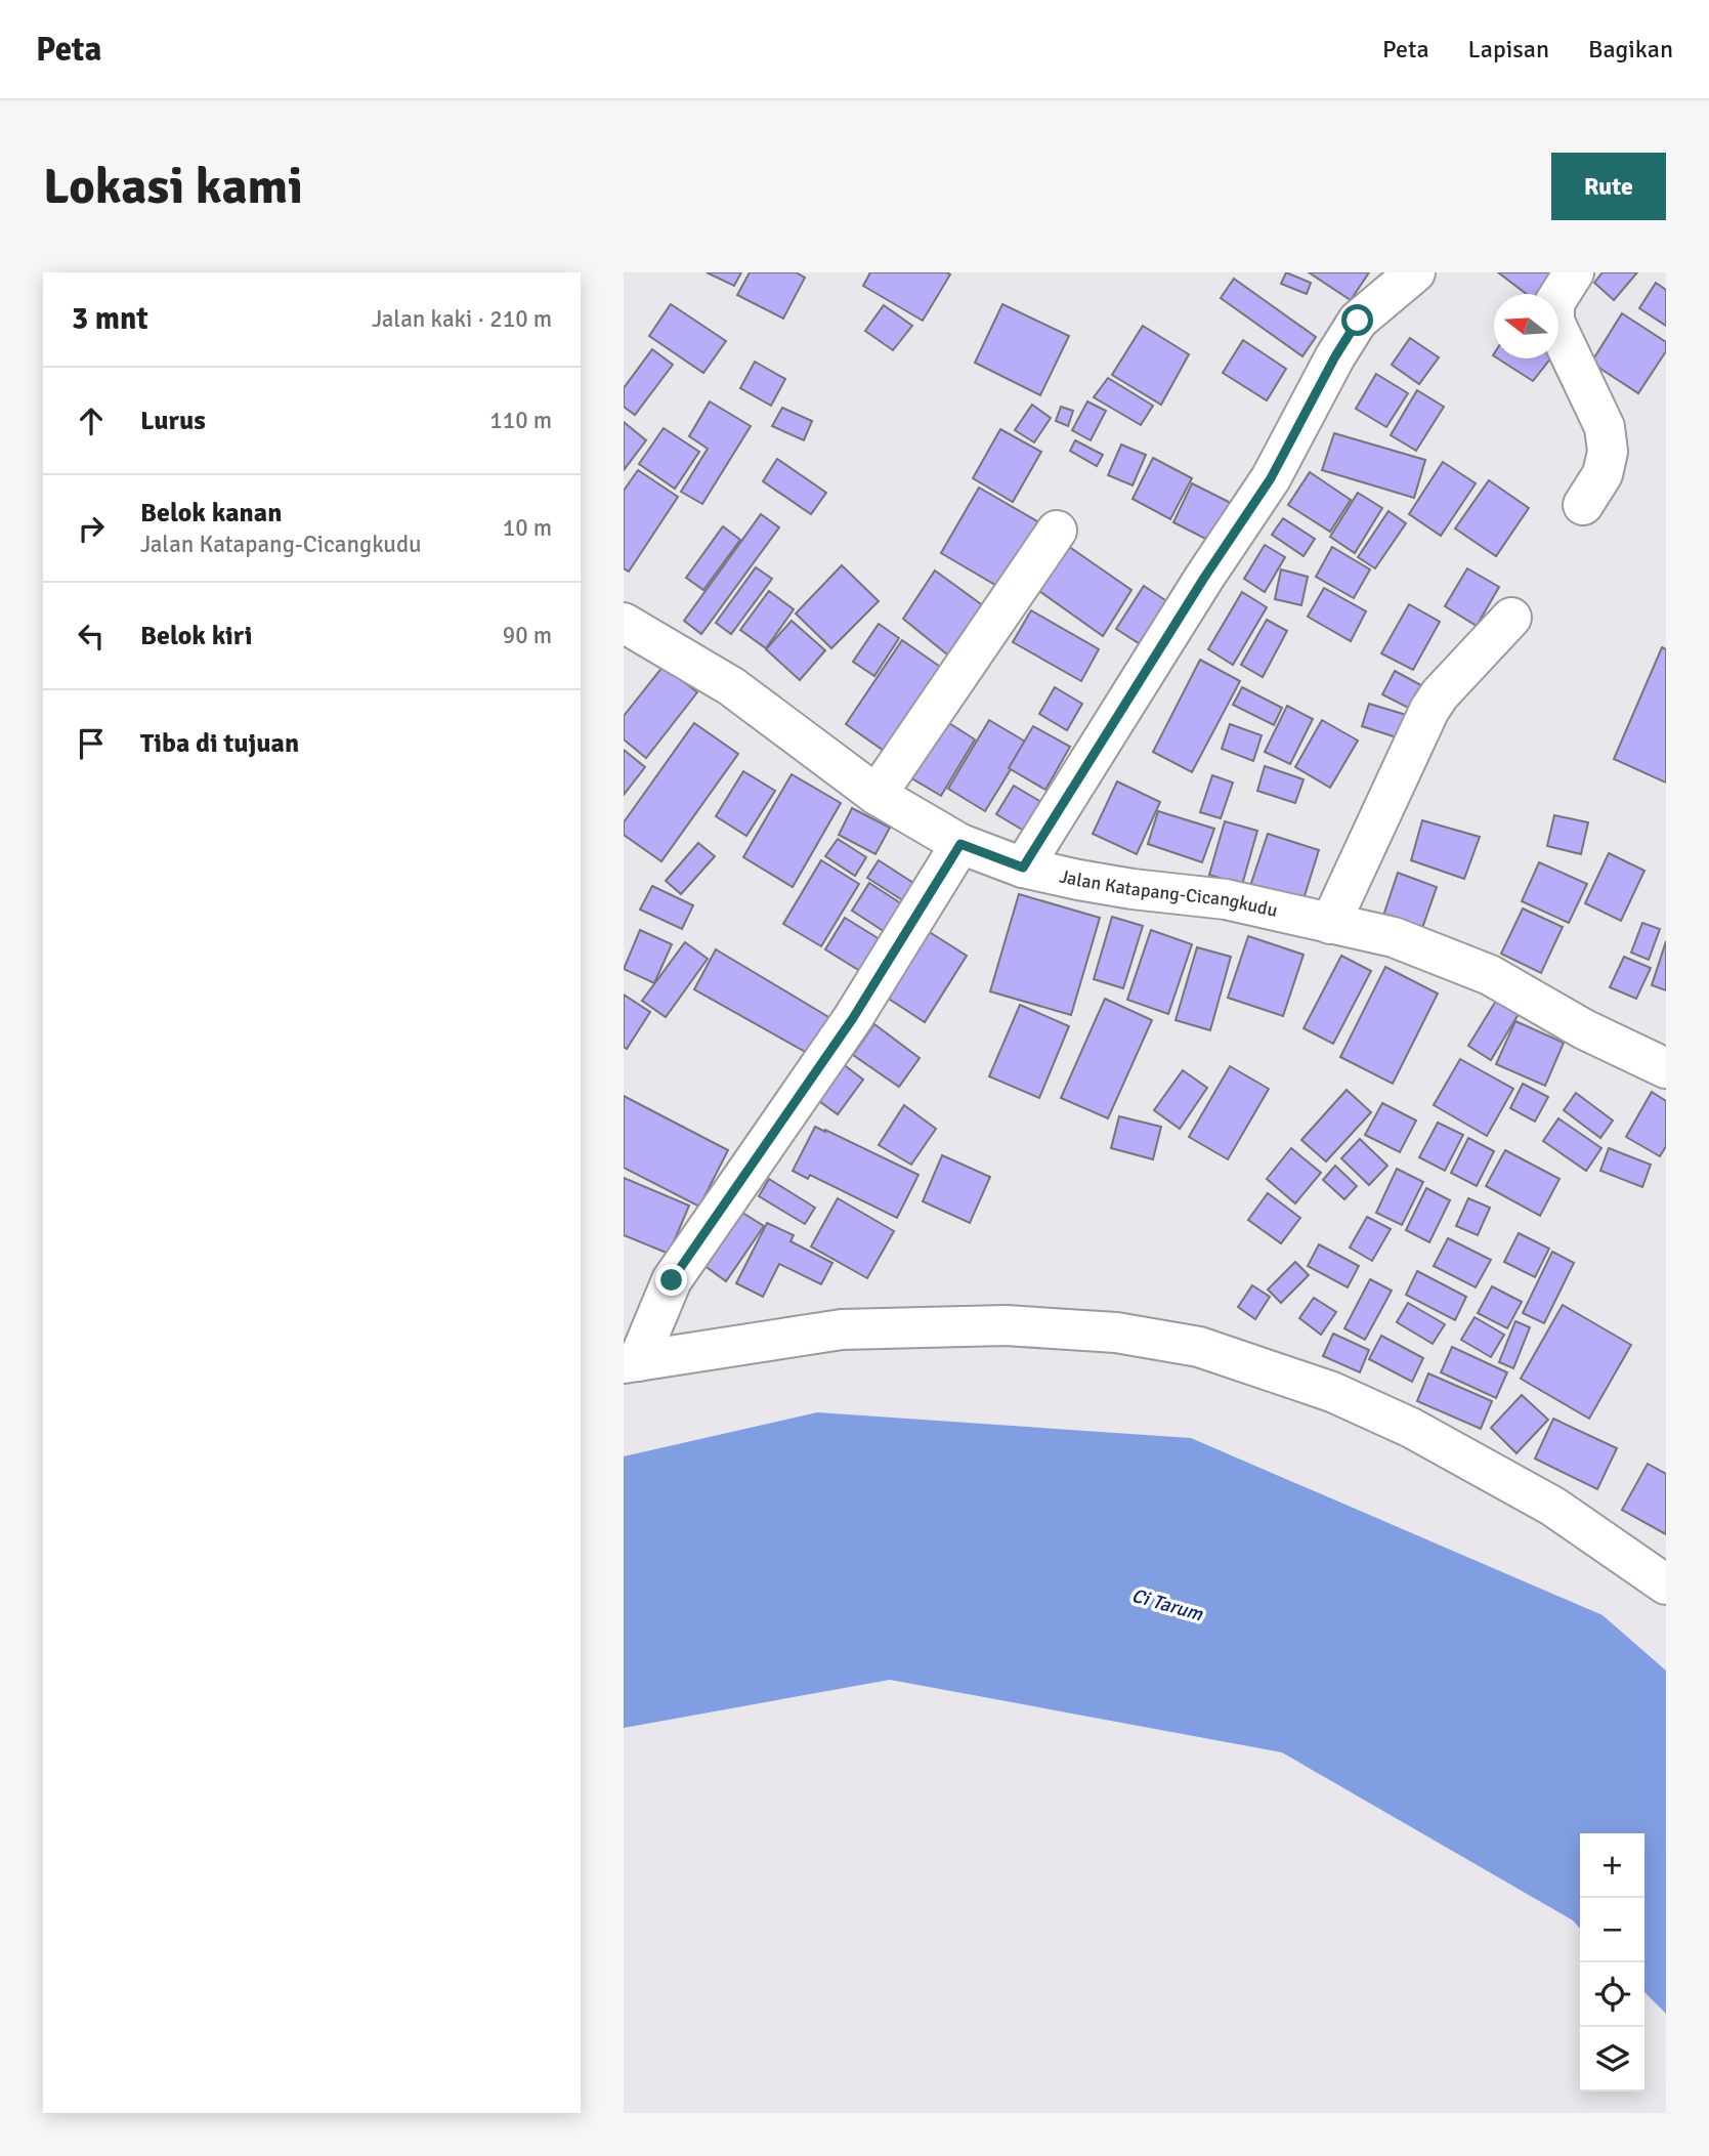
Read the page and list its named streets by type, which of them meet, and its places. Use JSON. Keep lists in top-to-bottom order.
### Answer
{
  "streets": {
    "street": ["Jalan Katapang-Cicangkudu"]
  },
  "water": ["Ci Tarum"],
  "north": "left",
  "page": {
    "header": "Peta",
    "nav": ["Peta", "Lapisan", "Bagikan"],
    "buttons": "Rute",
    "title": "Lokasi kami",
    "heading": ["3 mnt", "Jalan kaki · 210 m"],
    "list": [
      ["Lurus", "110 m"],
      ["Belok kanan", "Jalan Katapang-Cicangkudu", "10 m"],
      ["Belok kiri", "90 m"],
      "Tiba di tujuan"
    ],
    "map_buttons": ["+", "−"]
  }
}
